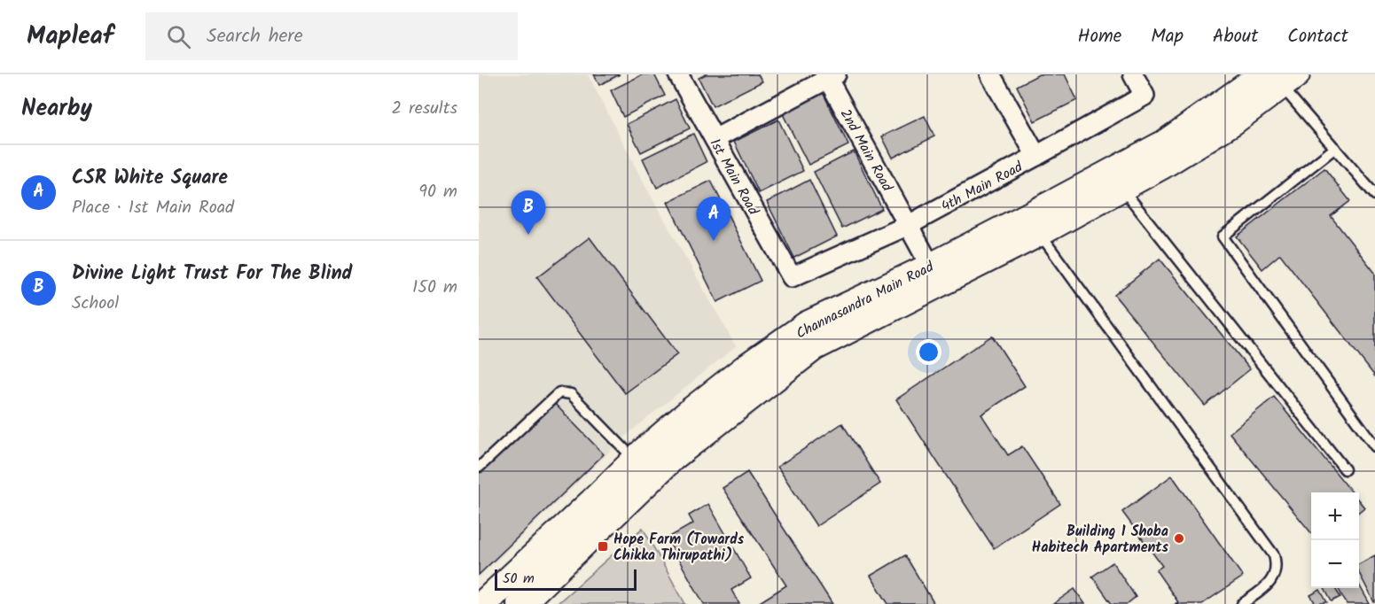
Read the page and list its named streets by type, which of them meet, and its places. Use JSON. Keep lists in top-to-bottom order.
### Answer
{
  "streets": {
    "main road": ["Channasandra Main Road"],
    "street": ["2nd Main Road", "1st Main Road", "4th Main Road"]
  },
  "crossings": [
    ["2nd Main Road", "4th Main Road"],
    ["2nd Main Road", "Channasandra Main Road"],
    ["1st Main Road", "4th Main Road"]
  ],
  "places": {
    "other": ["Building 1 Shoba Habitech Apartments"],
    "transit": ["Hope Farm (Towards Chikka Thirupathi)"]
  },
  "scale_bar": "50 m",
  "page": {
    "header": "Mapleaf",
    "search": "Search here",
    "nav": [
      "Home",
      "Map",
      "About",
      "Contact"
    ],
    "heading": ["Nearby", "2 results"],
    "list": [
      {
        "mark": "A",
        "name": "CSR White Square",
        "note": "Place · 1st Main Road",
        "value": "90 m"
      },
      {
        "mark": "B",
        "name": "Divine Light Trust For The Blind",
        "note": "School",
        "value": "150 m"
      }
    ],
    "pins": ["B", "A"],
    "map_buttons": ["+", "−"],
    "scale": "50 m"
  }
}
